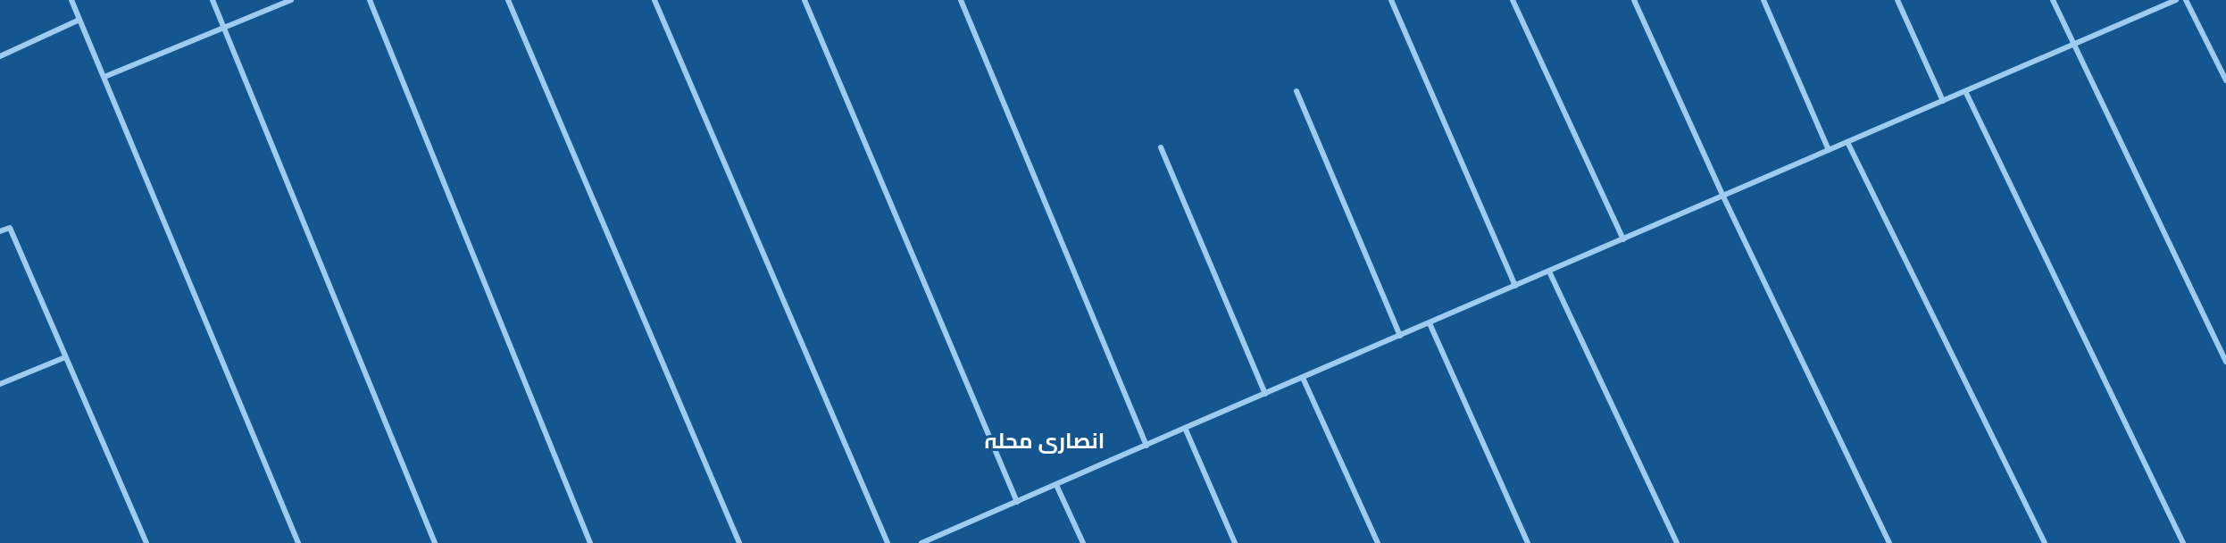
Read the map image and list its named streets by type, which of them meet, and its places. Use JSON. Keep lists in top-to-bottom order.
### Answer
{
  "districts": ["انصاری محلہ"]
}
